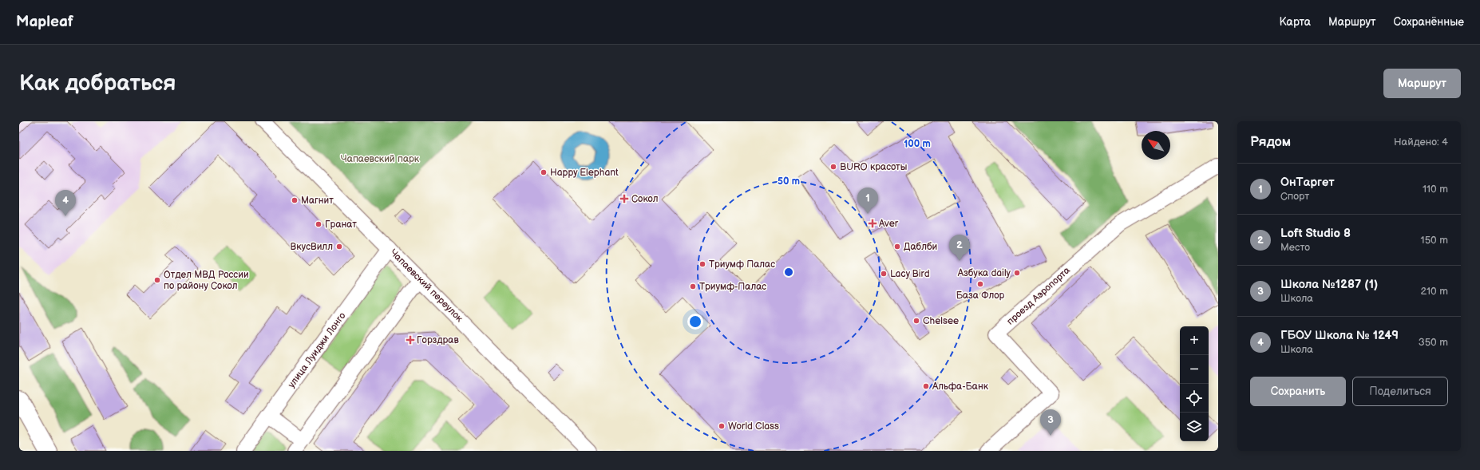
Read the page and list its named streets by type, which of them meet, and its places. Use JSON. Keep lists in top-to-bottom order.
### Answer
{
  "streets": {
    "street": ["Чапаевский переулок", "проезд Аэропорта", "улица Луиджи Лонго"]
  },
  "crossings": [
    ["Чапаевский переулок", "улица Луиджи Лонго"]
  ],
  "parks": ["Чапаевский парк"],
  "places": {
    "other": [
      "BURO красоты",
      "Happy Elephant",
      "Магнит",
      "Гранат",
      "ВкусВилл",
      "Даблби",
      "Триумф Палас",
      "Азбука daily",
      "Lacy Bird",
      "Отдел МВД России по району Сокол",
      "База Флор",
      "Триумф-Палас",
      "Chelsee",
      "Альфа-Банк",
      "World Class"
    ],
    "health": ["Сокол", "Aver", "Горздрав"]
  },
  "north": "top left",
  "page": {
    "header": "Mapleaf",
    "nav": ["Карта", "Маршрут", "Сохранённые"],
    "buttons": [
      "Маршрут",
      ["Сохранить", "Поделиться"]
    ],
    "title": "Как добраться",
    "heading": ["Рядом", "Найдено: 4"],
    "list": [
      {
        "mark": "1",
        "name": "ОнТаргет",
        "note": "Спорт",
        "value": "110 m"
      },
      {
        "mark": "2",
        "name": "Loft Studio 8",
        "note": "Место",
        "value": "150 m"
      },
      {
        "mark": "3",
        "name": "Школа №1287 (1)",
        "note": "Школа",
        "value": "210 m"
      },
      {
        "mark": "4",
        "name": "ГБОУ Школа № 1249",
        "note": "Школа",
        "value": "350 m"
      }
    ],
    "pins": [
      "1",
      "4",
      "2",
      "3"
    ],
    "map_buttons": ["+", "−"]
  },
  "rings": ["100 m", "50 m"]
}
